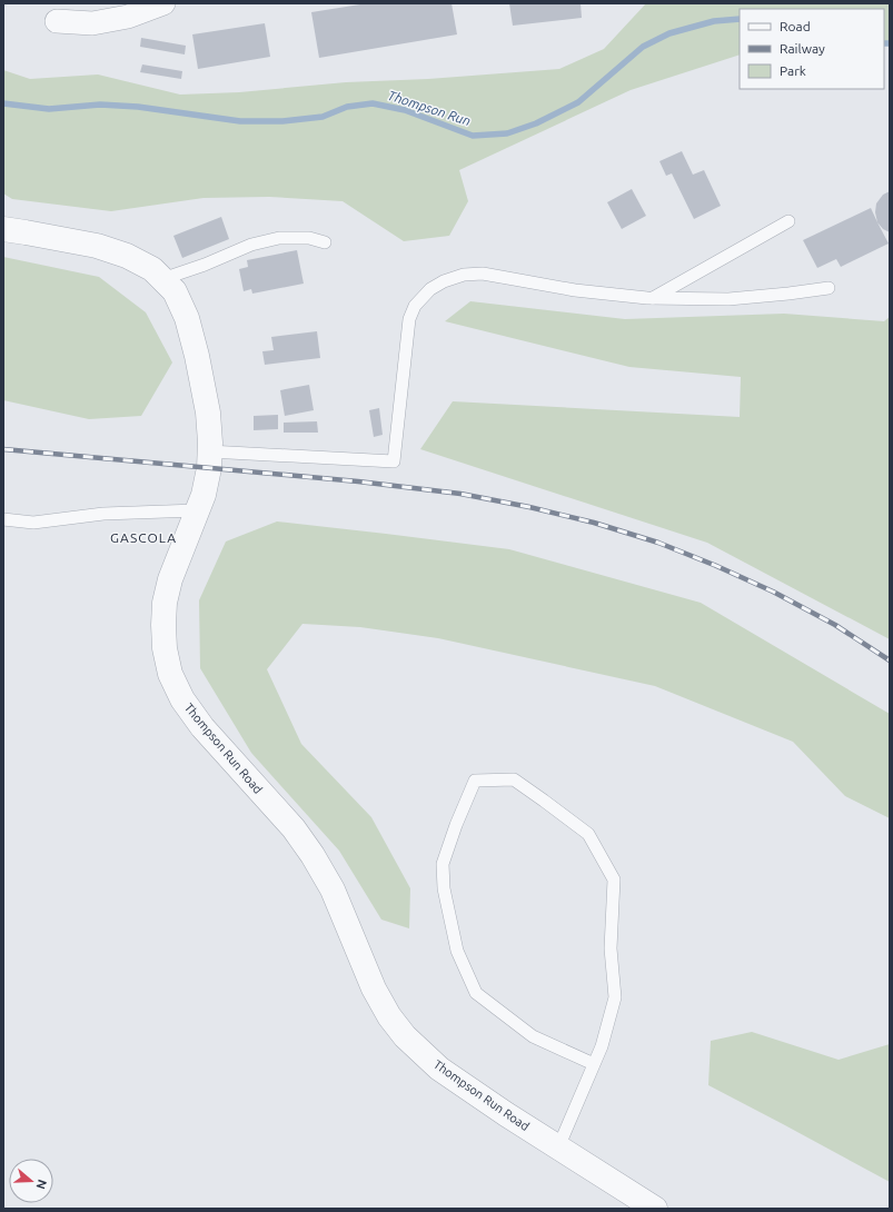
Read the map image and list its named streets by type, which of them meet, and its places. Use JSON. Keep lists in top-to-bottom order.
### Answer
{
  "streets": {
    "street": ["Thompson Run Road"]
  },
  "districts": ["GASCOLA"],
  "water": ["Thompson Run"],
  "legend": ["Road", "Railway", "Park"],
  "north": "right"
}
